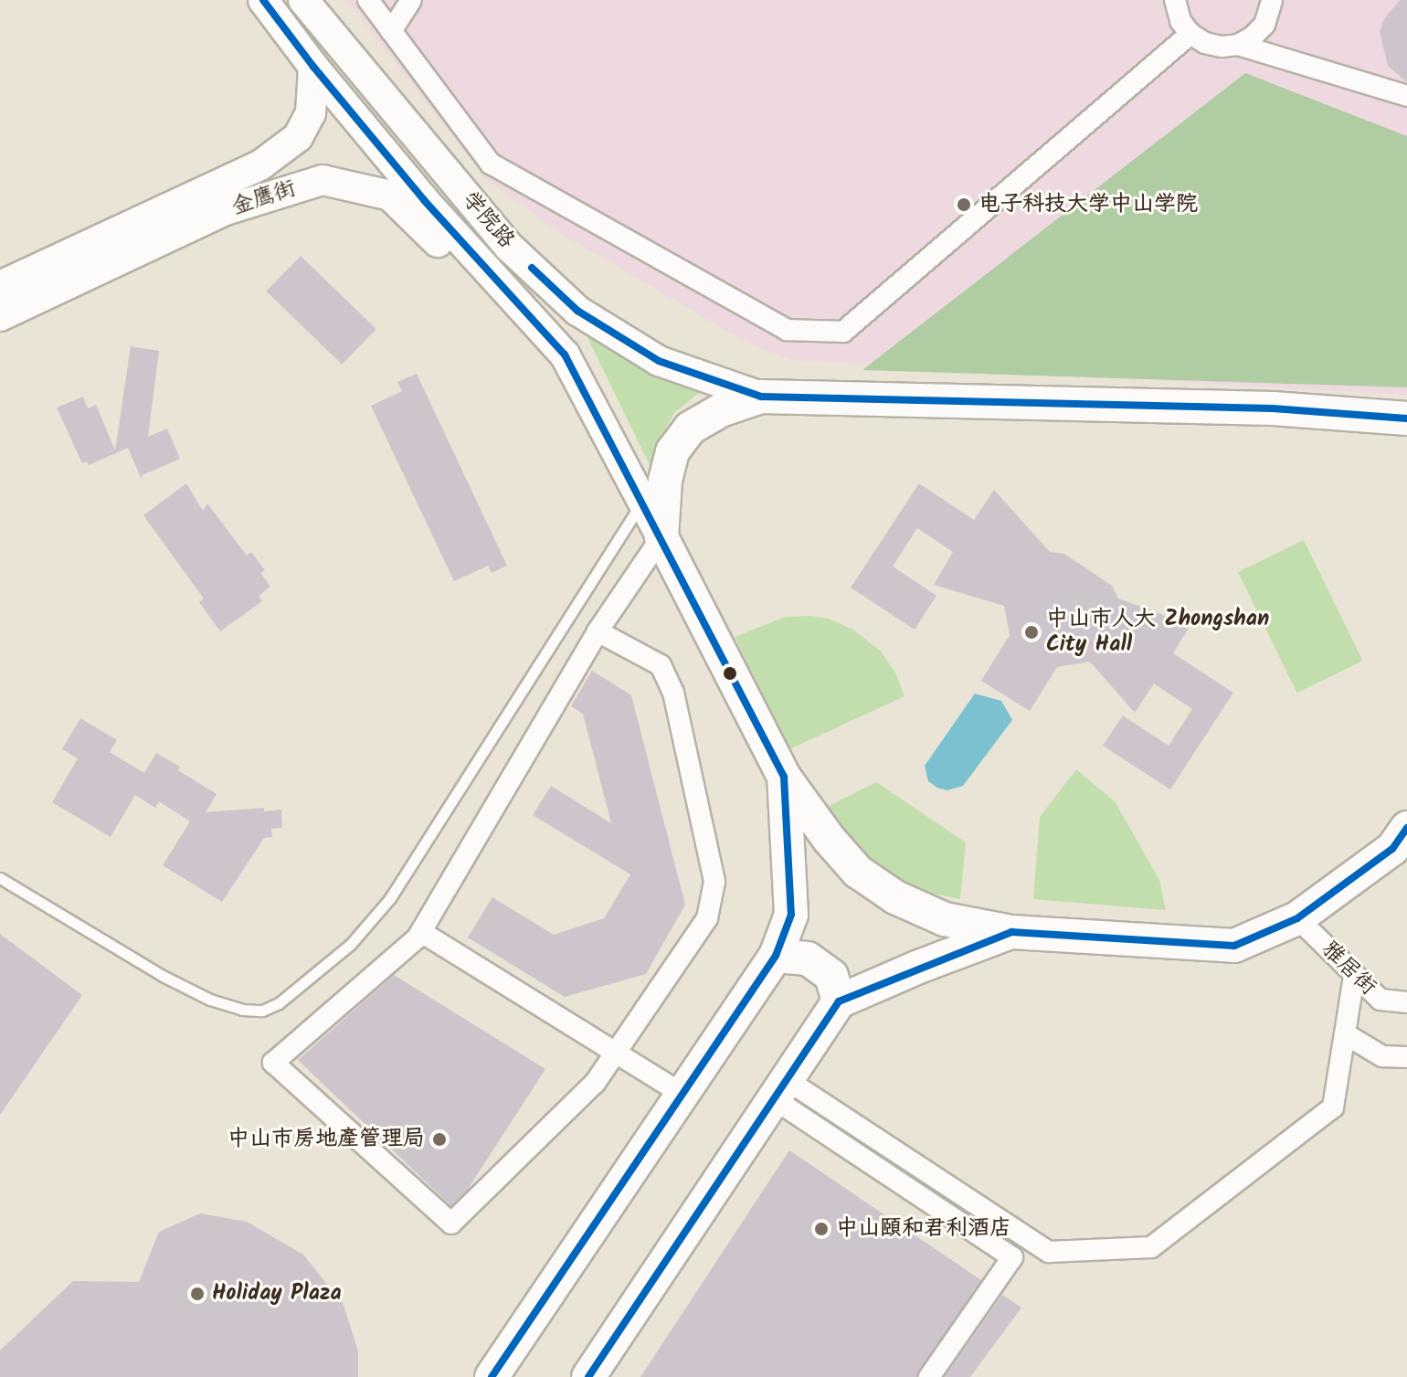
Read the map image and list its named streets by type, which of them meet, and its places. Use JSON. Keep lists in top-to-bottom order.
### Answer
{
  "streets": {
    "main road": ["金鹰街", "学院路"],
    "street": ["雅居街"]
  },
  "crossings": [
    ["金鹰街", "学院路"],
    ["学院路", "雅居街"]
  ],
  "places": [
    "电子科技大学中山学院",
    "中山市人大 Zhongshan City Hall",
    "中山市房地產管理局",
    "中山頤和君利酒店",
    "Holiday Plaza"
  ]
}
